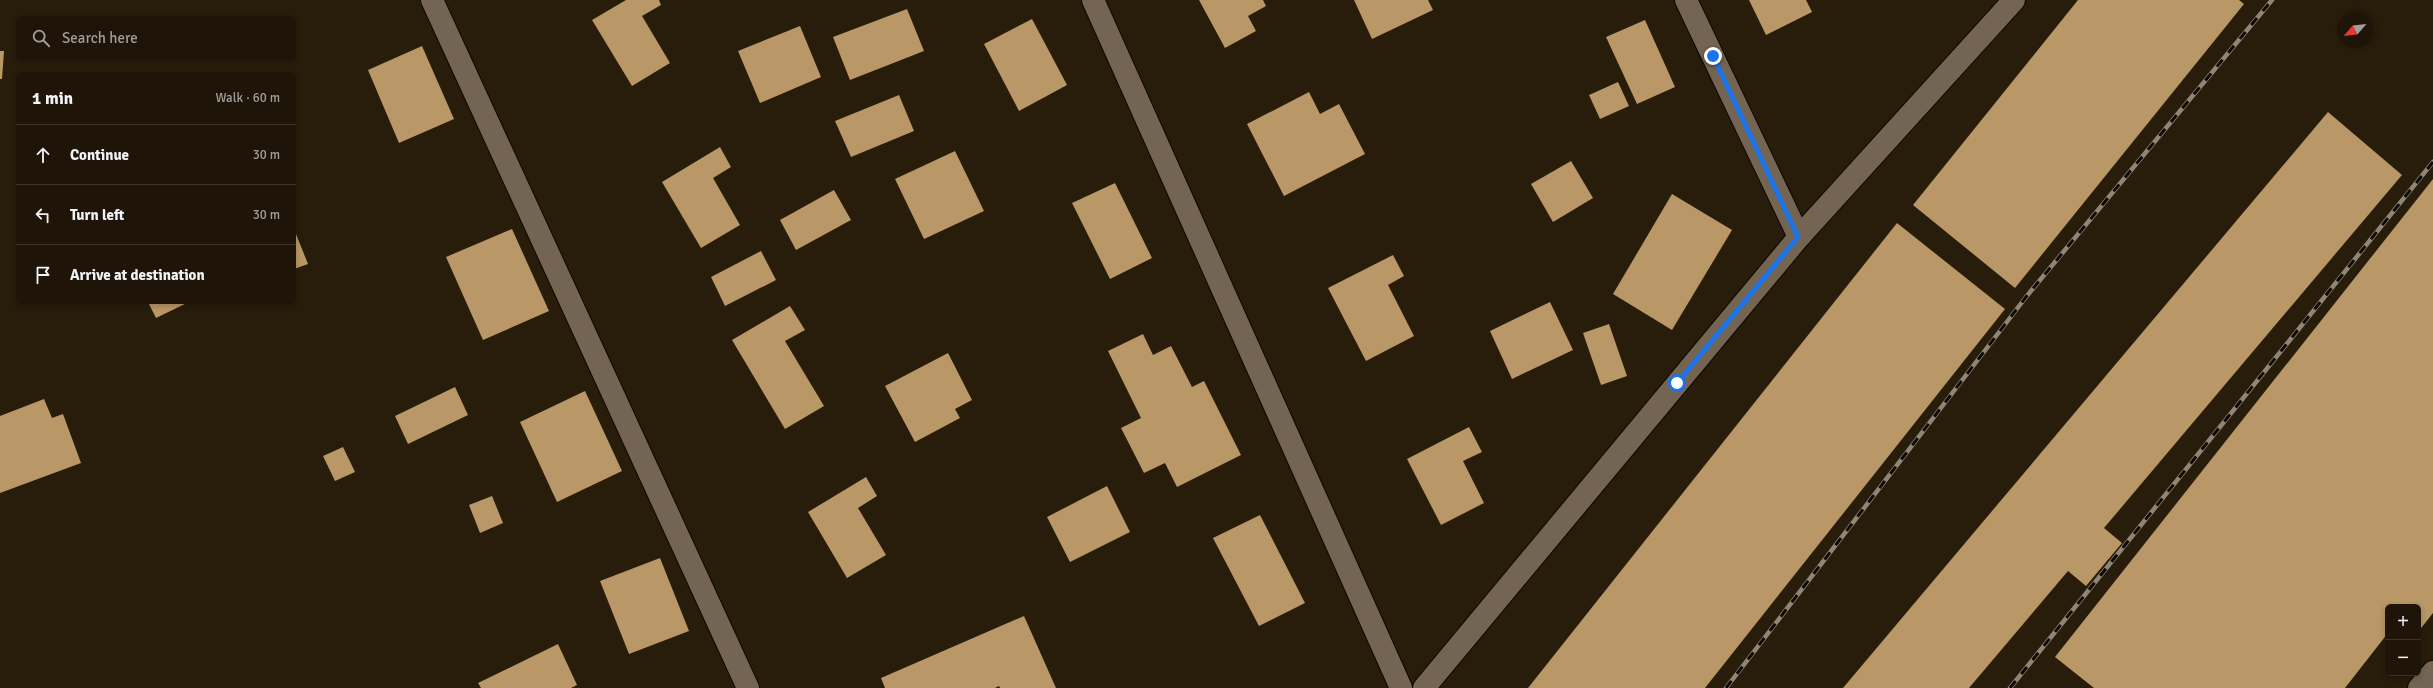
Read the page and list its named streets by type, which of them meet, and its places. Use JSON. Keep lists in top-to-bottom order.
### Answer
{
  "north": "bottom left",
  "page": {
    "search": "Search here",
    "heading": ["1 min", "Walk · 60 m"],
    "list": [
      ["Continue", "30 m"],
      ["Turn left", "30 m"],
      "Arrive at destination"
    ],
    "map_buttons": ["+", "−"]
  }
}
